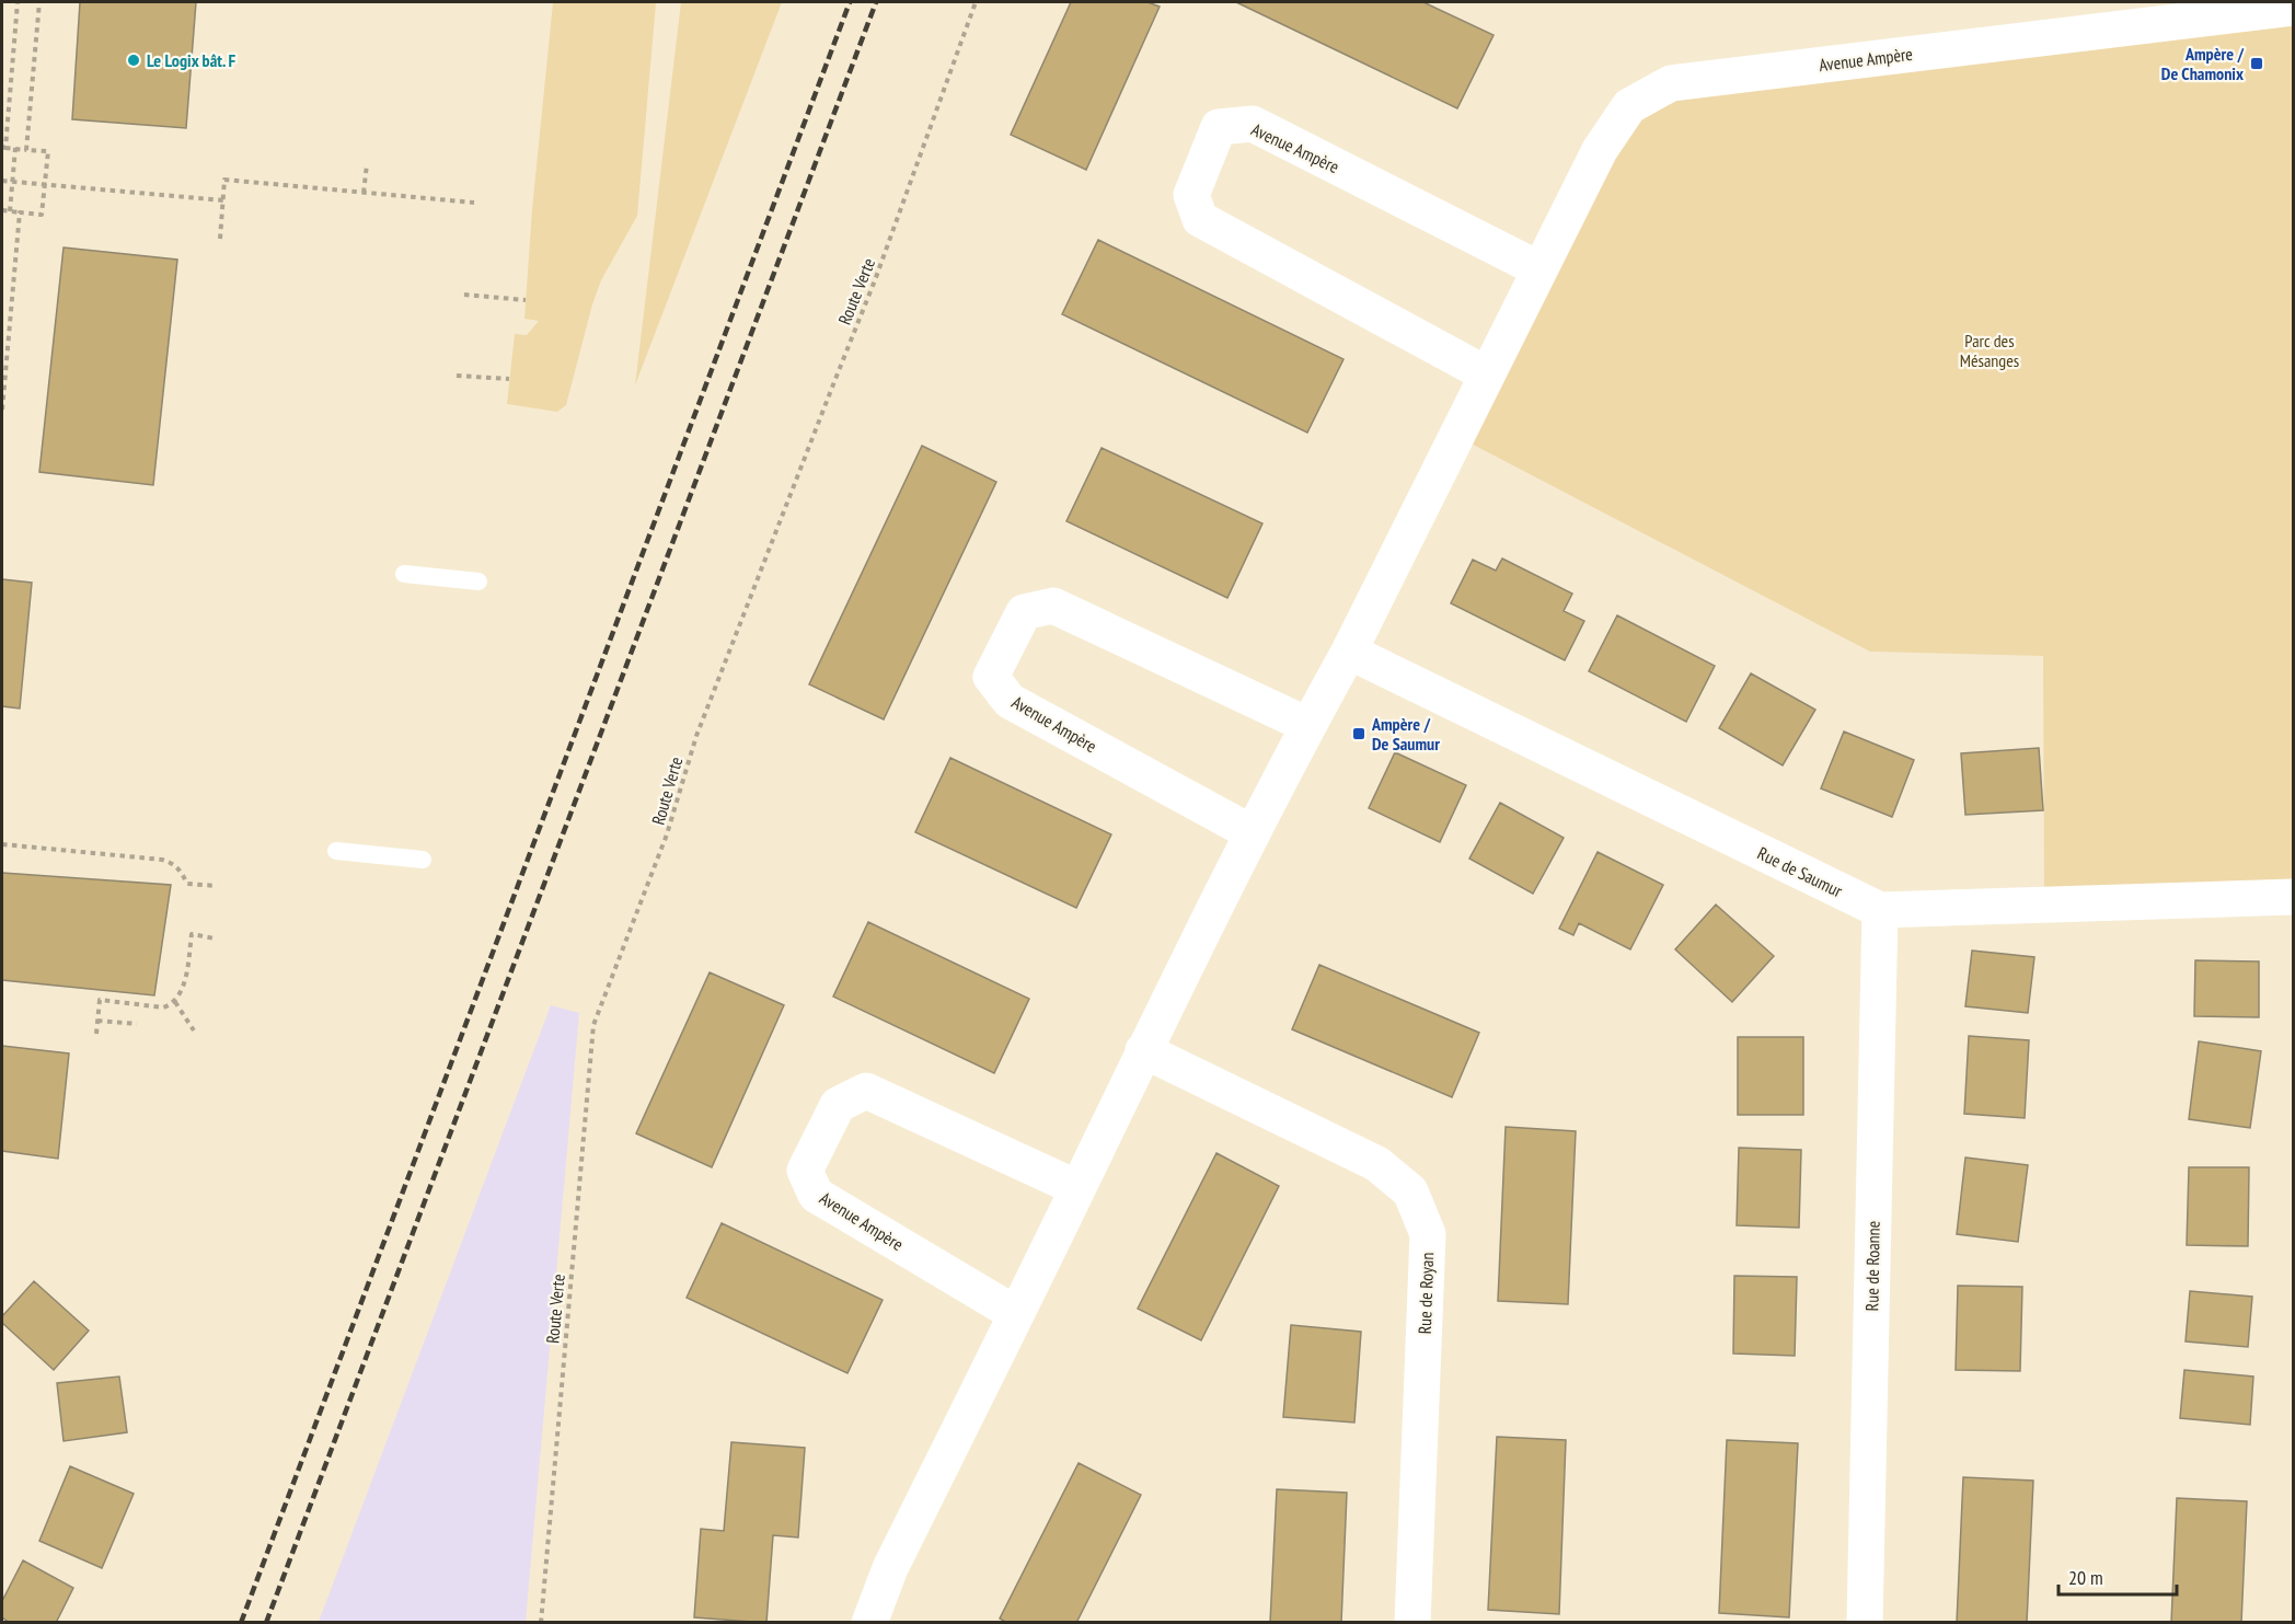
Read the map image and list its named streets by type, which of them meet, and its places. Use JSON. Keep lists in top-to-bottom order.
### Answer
{
  "streets": {
    "street": [
      "Avenue Ampère",
      "Rue de Saumur",
      "Rue de Roanne",
      "Rue de Royan"
    ],
    "path": ["Route Verte"]
  },
  "crossings": [
    ["Avenue Ampère", "Rue de Saumur"],
    ["Avenue Ampère", "Rue de Royan"],
    ["Rue de Saumur", "Rue de Roanne"]
  ],
  "parks": ["Parc des Mésanges"],
  "places": {
    "other": ["Le Logix bât. F"],
    "transit": ["Ampère / De Chamonix", "Ampère / De Saumur"]
  },
  "scale_bar": "20 m"
}
